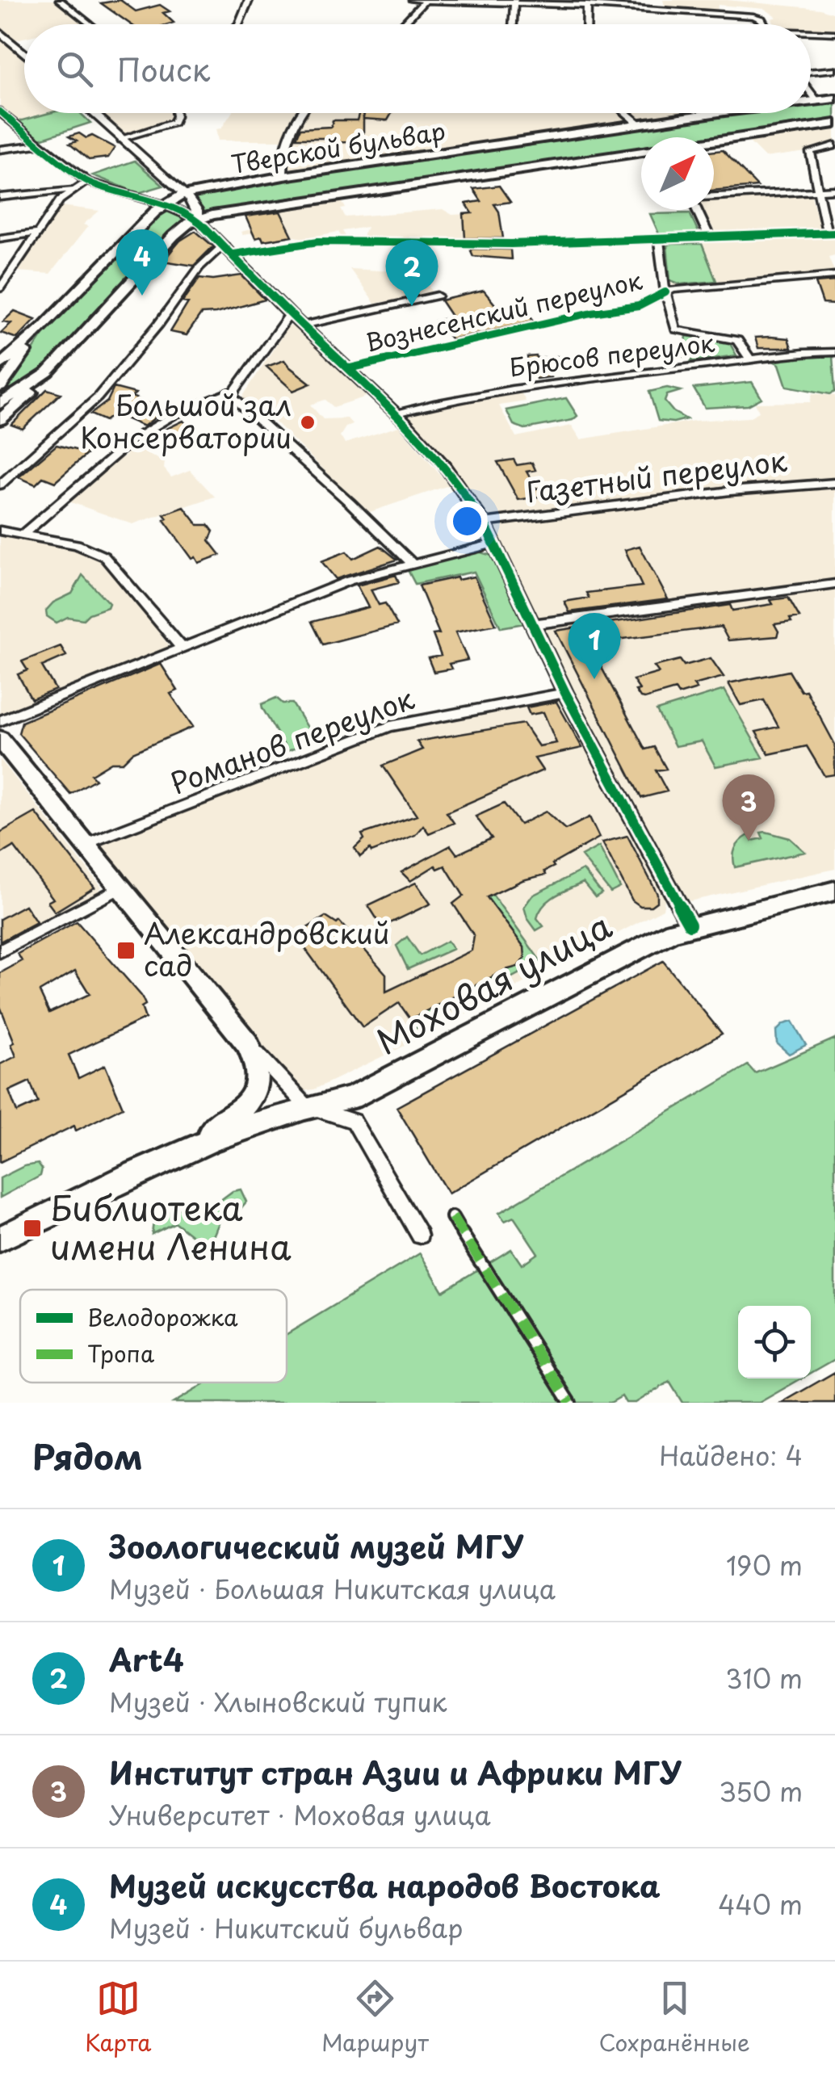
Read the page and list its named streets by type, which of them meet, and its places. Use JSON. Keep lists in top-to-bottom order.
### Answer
{
  "streets": {
    "main road": ["Тверской бульвар", "Моховая улица"],
    "street": [
      "Вознесенский переулок",
      "Брюсов переулок",
      "Газетный переулок",
      "Романов переулок"
    ]
  },
  "places": {
    "other": ["Большой зал Консерватории"],
    "transit": ["Александровский сад", "Библиотека имени Ленина"]
  },
  "legend": ["Велодорожка", "Тропа"],
  "north": "top right",
  "page": {
    "search": "Поиск",
    "pins": [
      "4",
      "2",
      "1",
      "3"
    ],
    "heading": ["Рядом", "Найдено: 4"],
    "list": [
      {
        "mark": "1",
        "name": "Зоологический музей МГУ",
        "note": "Музей · Большая Никитская улица",
        "value": "190 m"
      },
      {
        "mark": "2",
        "name": "Art4",
        "note": "Музей · Хлыновский тупик",
        "value": "310 m"
      },
      {
        "mark": "3",
        "name": "Институт стран Азии и Африки МГУ",
        "note": "Университет · Моховая улица",
        "value": "350 m"
      },
      {
        "mark": "4",
        "name": "Музей искусства народов Востока",
        "note": "Музей · Никитский бульвар",
        "value": "440 m"
      }
    ],
    "nav": ["Карта", "Маршрут", "Сохранённые"]
  }
}
